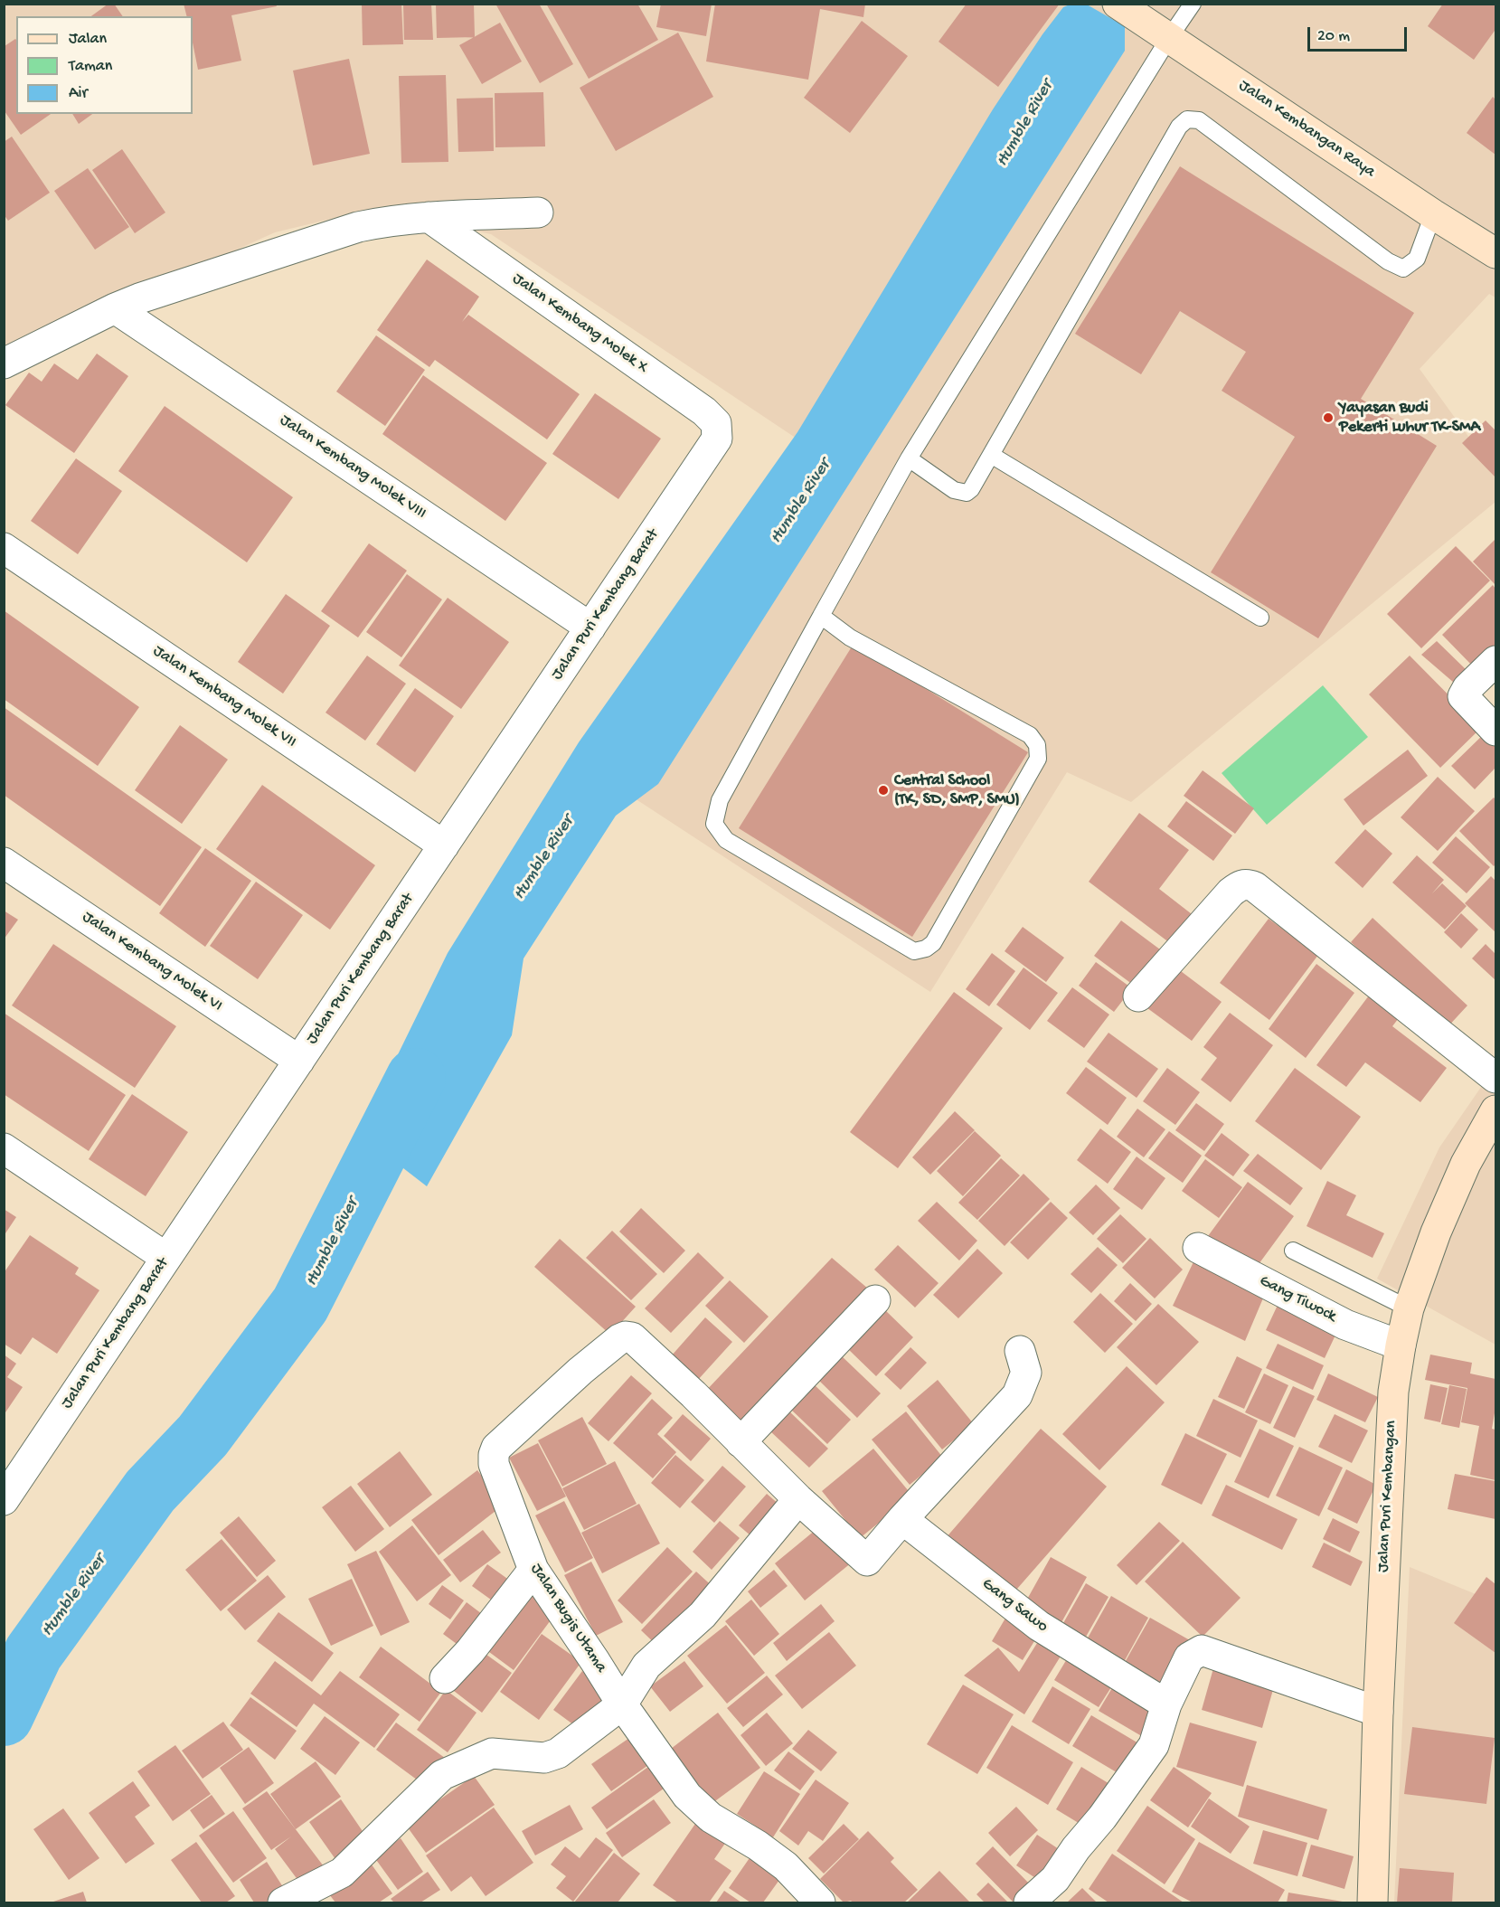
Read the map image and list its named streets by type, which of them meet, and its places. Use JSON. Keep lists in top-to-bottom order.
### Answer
{
  "streets": {
    "main road": ["Jalan Kembangan Raya", "Jalan Puri Kembangan"],
    "street": [
      "Jalan Kembang Molek X",
      "Jalan Kembang Molek VIII",
      "Jalan Puri Kembang Barat",
      "Jalan Kembang Molek VII",
      "Jalan Kembang Molek VI",
      "Gang Tiwock",
      "Gang Sawo",
      "Jalan Bugis Utama"
    ]
  },
  "crossings": [
    ["Jalan Kembang Molek X", "Jalan Puri Kembang Barat"],
    ["Jalan Kembang Molek VIII", "Jalan Puri Kembang Barat"],
    ["Jalan Puri Kembang Barat", "Jalan Kembang Molek VII"],
    ["Jalan Puri Kembang Barat", "Jalan Kembang Molek VI"],
    ["Gang Tiwock", "Jalan Puri Kembangan"]
  ],
  "water": ["Humble River"],
  "places": ["Yayasan Budi Pekerti Luhur TK-SMA", "Central School (TK, SD, SMP, SMU)"],
  "legend": ["Jalan", "Taman", "Air"],
  "scale_bar": "20 m"
}
